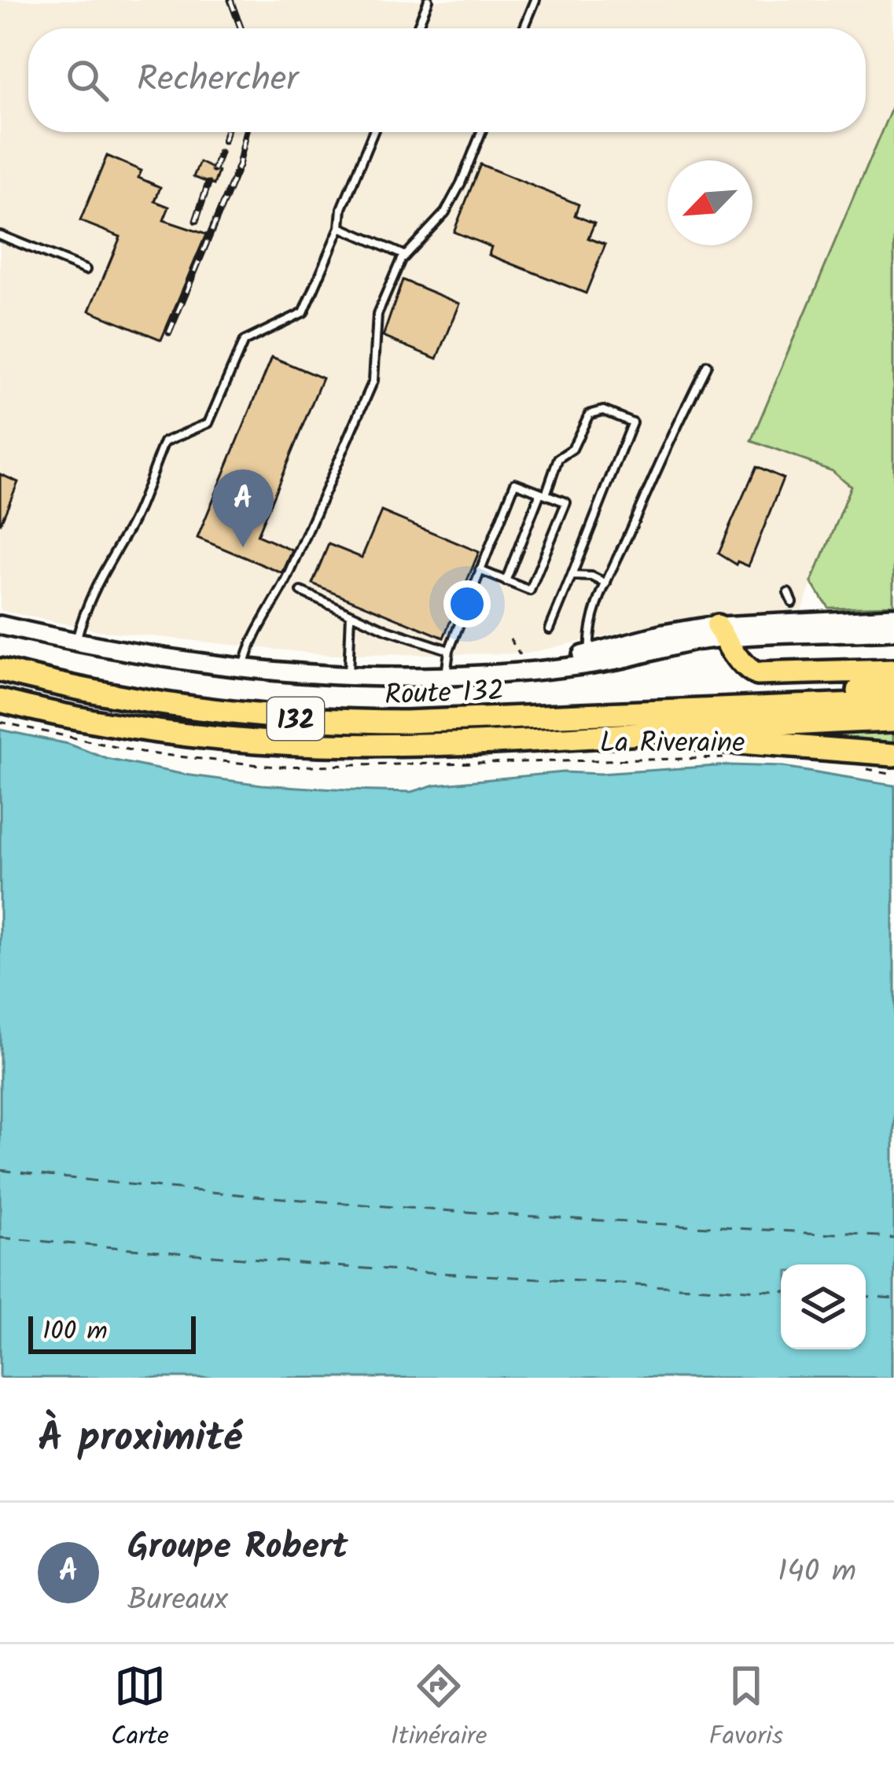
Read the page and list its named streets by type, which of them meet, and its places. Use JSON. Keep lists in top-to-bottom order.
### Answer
{
  "streets": {
    "highway": ["Route 132", "132"],
    "path": ["La Riveraine"]
  },
  "scale_bar": "100 m",
  "north": "bottom left",
  "page": {
    "search": "Rechercher",
    "pins": "A",
    "scale": "100 m",
    "heading": "À proximité",
    "list": [
      {
        "mark": "A",
        "name": "Groupe Robert",
        "note": "Bureaux",
        "value": "140 m"
      }
    ],
    "nav": ["Carte", "Itinéraire", "Favoris"]
  }
}
